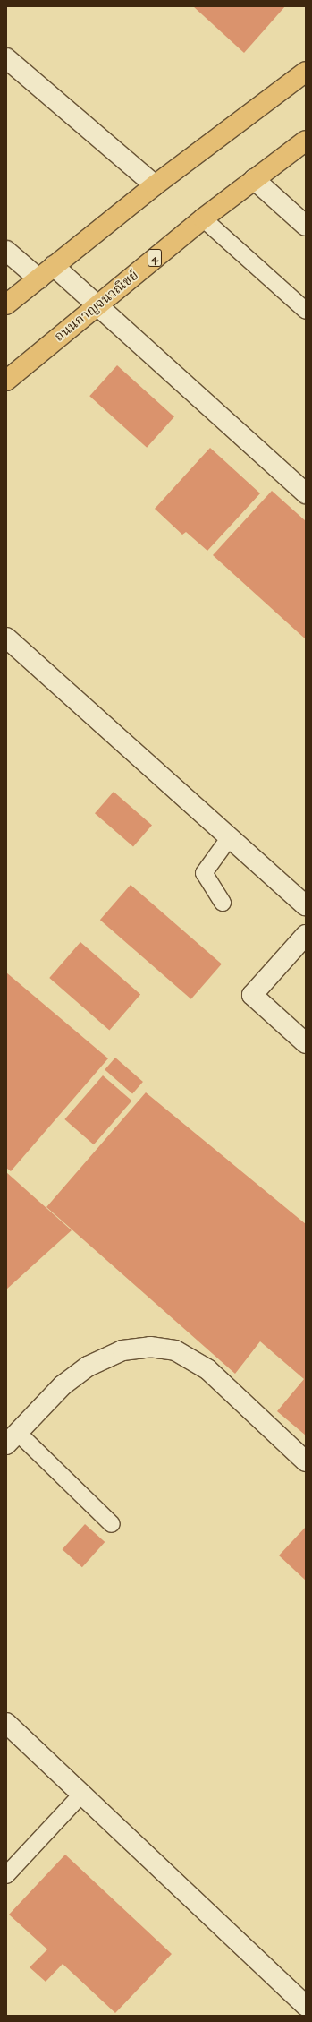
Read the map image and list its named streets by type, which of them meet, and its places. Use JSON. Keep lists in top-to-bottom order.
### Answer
{
  "streets": {
    "highway": ["4", "ถนนกาญจนวณิชย์"]
  }
}
